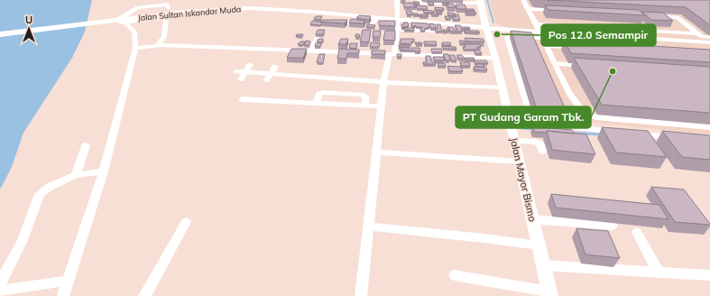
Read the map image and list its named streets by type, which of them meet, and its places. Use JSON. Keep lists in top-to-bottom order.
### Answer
{
  "streets": {
    "highway": ["Jalan Sultan Iskandar Muda", "Jalan Mayor Bismo"]
  },
  "places": ["Pos 12.0 Semampir", "PT Gudang Garam Tbk."],
  "north": "top"
}
